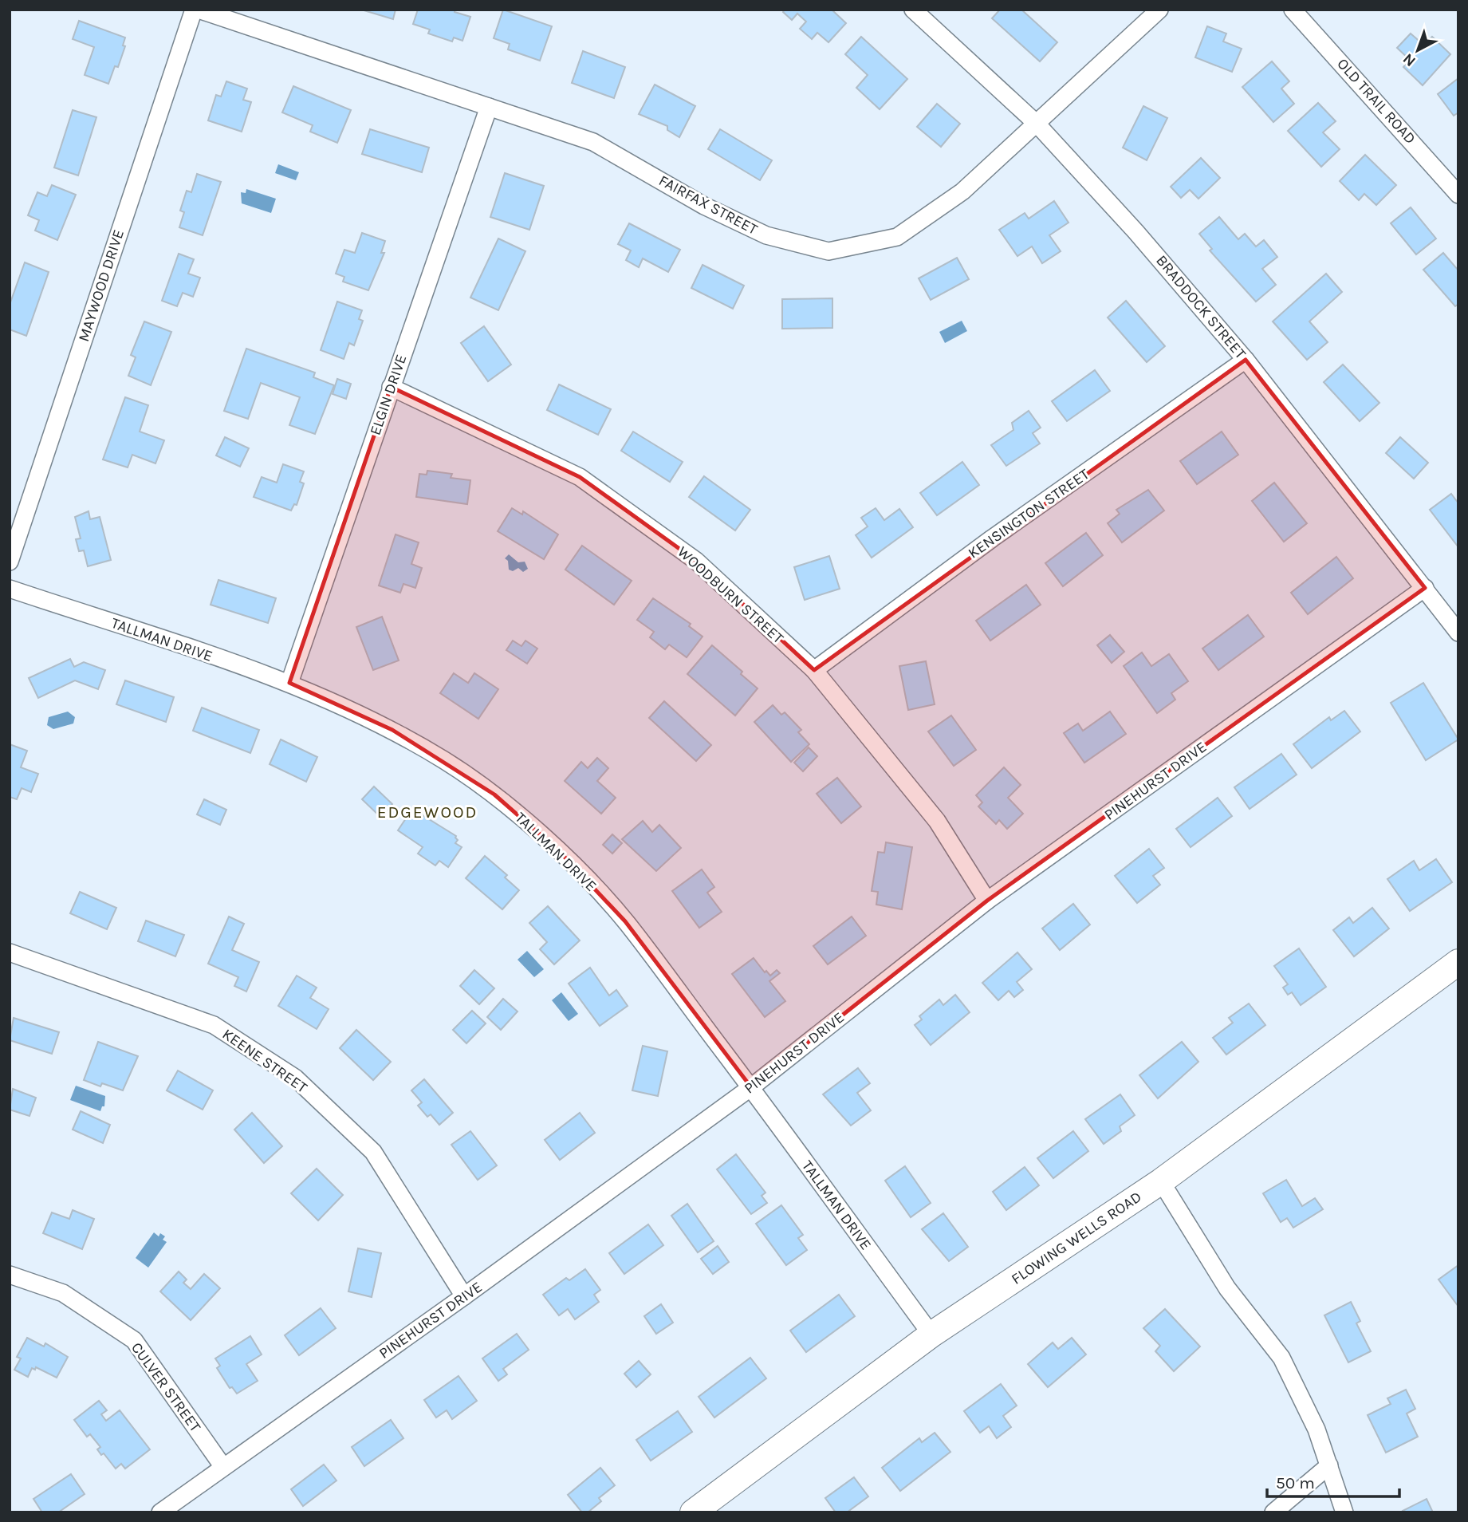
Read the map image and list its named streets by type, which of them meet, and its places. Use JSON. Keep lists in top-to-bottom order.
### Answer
{
  "streets": {
    "main road": ["FLOWING WELLS ROAD"],
    "street": [
      "OLD TRAIL ROAD",
      "FAIRFAX STREET",
      "MAYWOOD DRIVE",
      "BRADDOCK STREET",
      "ELGIN DRIVE",
      "KENSINGTON STREET",
      "WOODBURN STREET",
      "TALLMAN DRIVE",
      "PINEHURST DRIVE",
      "KEENE STREET",
      "CULVER STREET"
    ]
  },
  "crossings": [
    ["FAIRFAX STREET", "BRADDOCK STREET"],
    ["FAIRFAX STREET", "ELGIN DRIVE"],
    ["BRADDOCK STREET", "KENSINGTON STREET"],
    ["BRADDOCK STREET", "PINEHURST DRIVE"],
    ["ELGIN DRIVE", "WOODBURN STREET"],
    ["ELGIN DRIVE", "TALLMAN DRIVE"],
    ["KENSINGTON STREET", "WOODBURN STREET"],
    ["WOODBURN STREET", "PINEHURST DRIVE"],
    ["TALLMAN DRIVE", "PINEHURST DRIVE"],
    ["TALLMAN DRIVE", "FLOWING WELLS ROAD"],
    ["PINEHURST DRIVE", "KEENE STREET"],
    ["PINEHURST DRIVE", "CULVER STREET"]
  ],
  "districts": ["EDGEWOOD"],
  "scale_bar": "50 m",
  "north": "bottom left"
}
